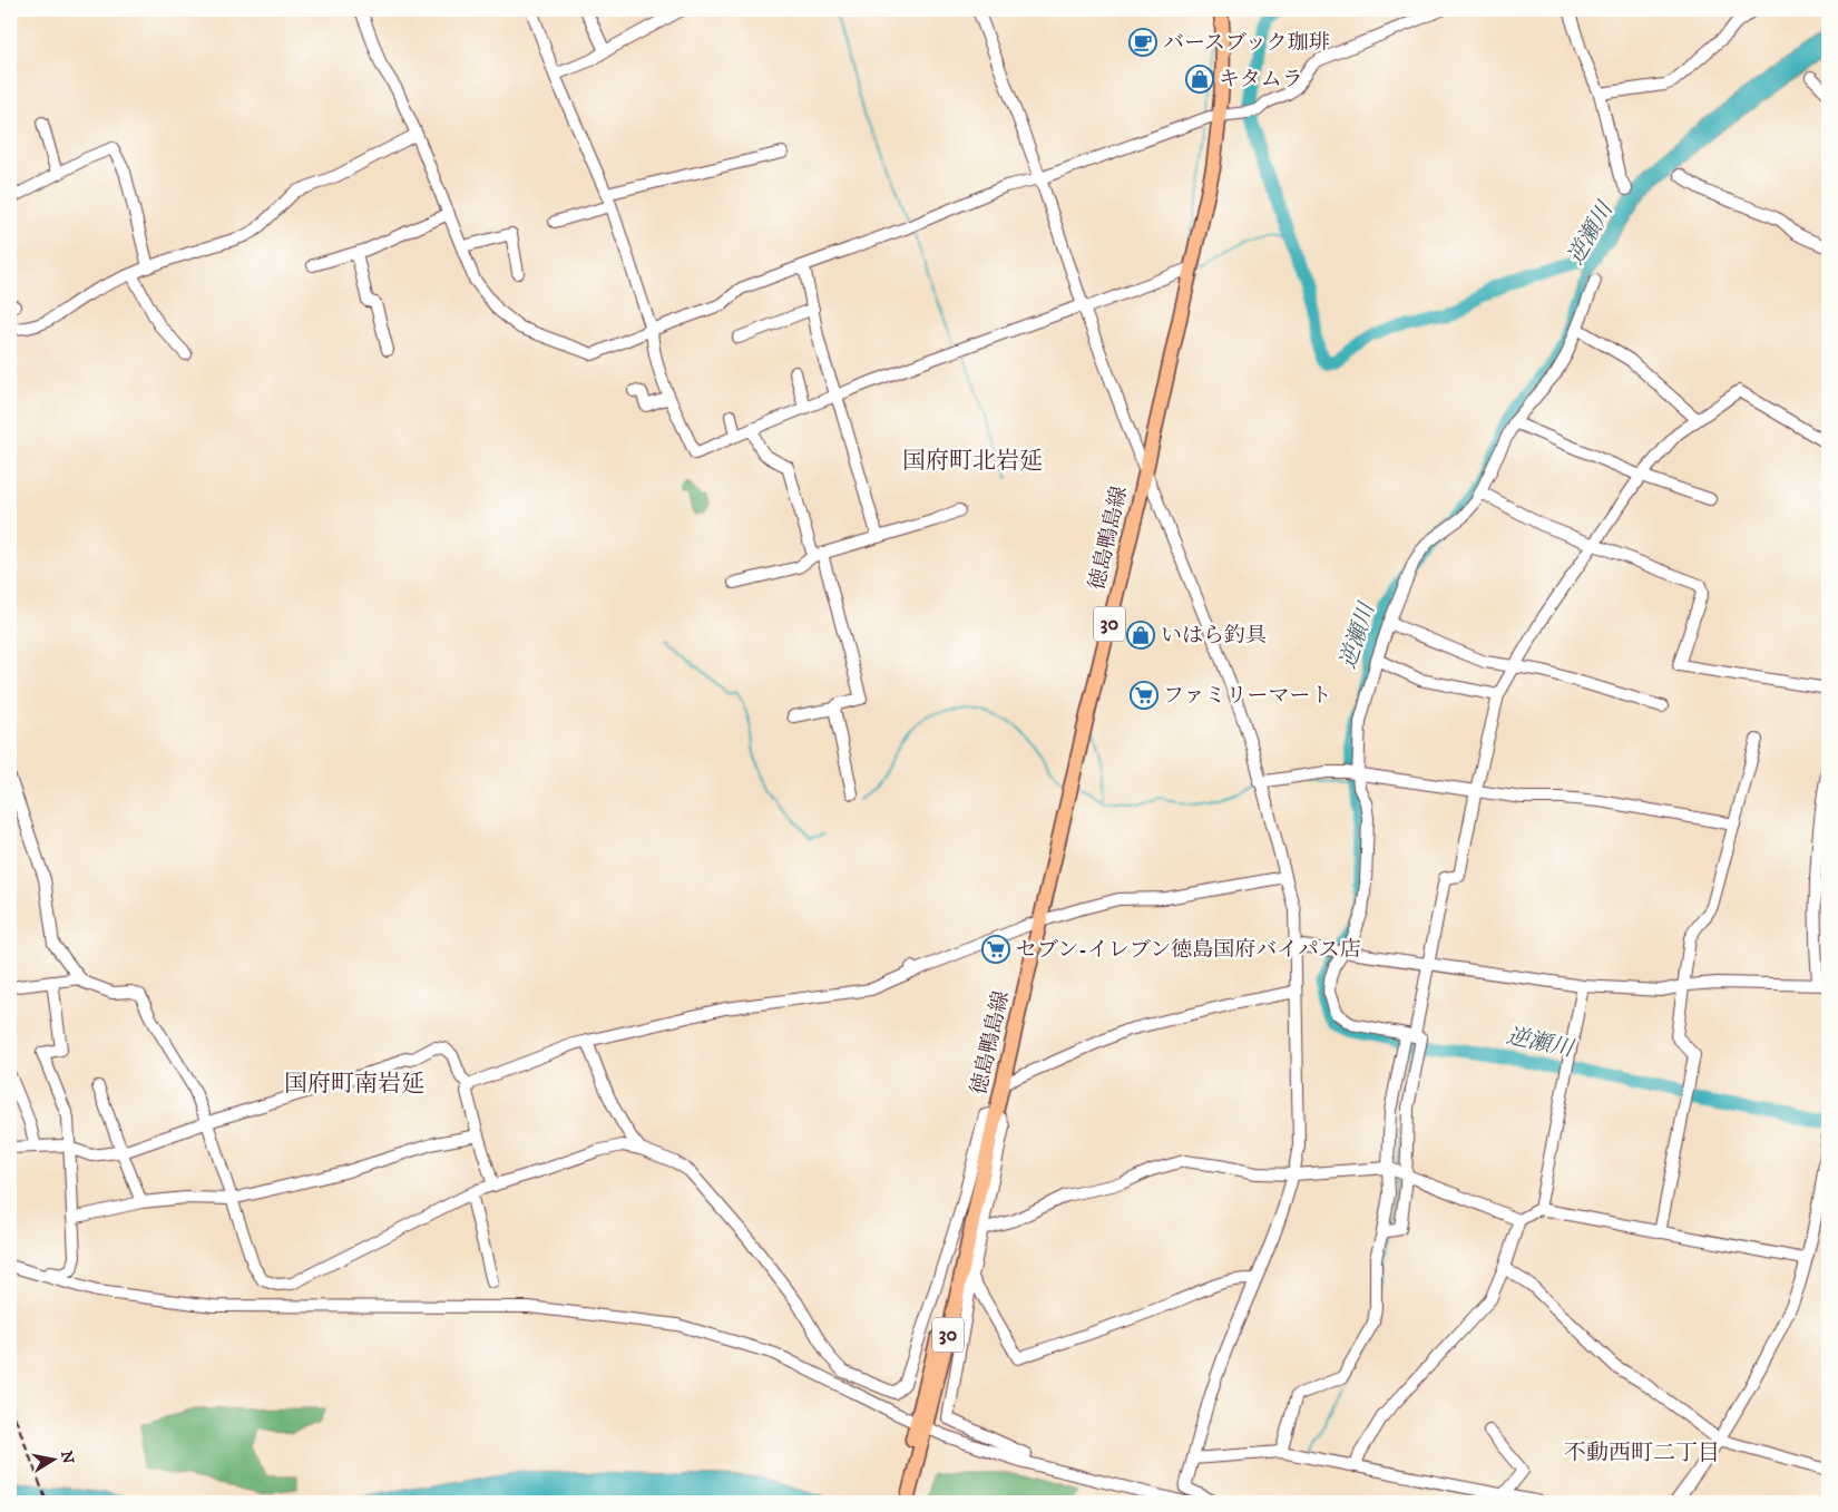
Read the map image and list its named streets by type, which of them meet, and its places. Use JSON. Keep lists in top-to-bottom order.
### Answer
{
  "streets": {
    "main road": ["徳島鴨島線", "30"]
  },
  "districts": ["国府町北岩延", "国府町南岩延", "不動西町二丁目"],
  "water": ["逆瀬川"],
  "places": {
    "cafe": ["バースブック珈琲"],
    "shop": ["キタムラ", "いはら釣具"],
    "supermarket": ["ファミリーマート", "セブン-イレブン徳島国府バイパス店"]
  },
  "north": "right"
}
